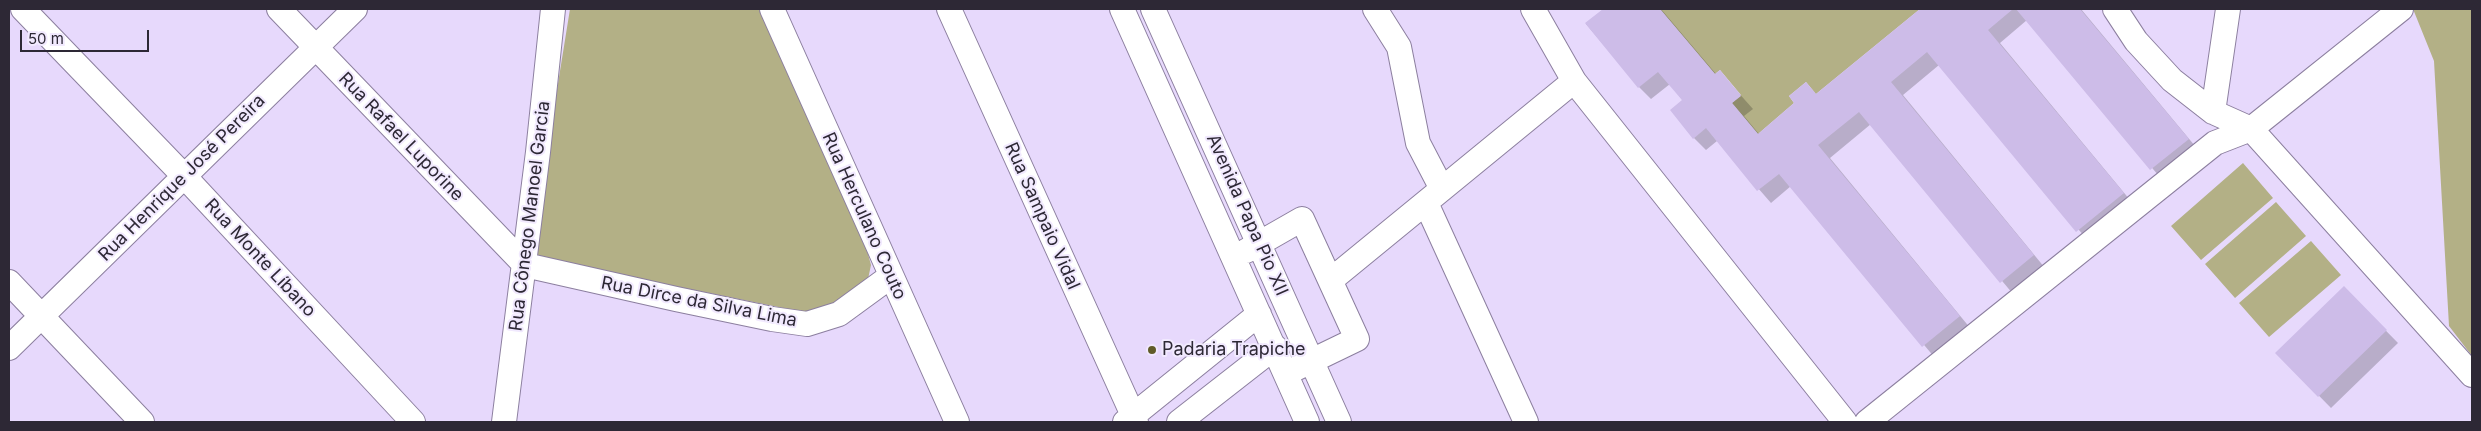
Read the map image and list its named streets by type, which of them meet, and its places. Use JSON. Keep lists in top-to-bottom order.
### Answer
{
  "streets": {
    "street": [
      "Rua Rafael Luporine",
      "Rua Henrique José Pereira",
      "Avenida Papa Pio XII",
      "Rua Cônego Manoel Garcia",
      "Rua Herculano Couto",
      "Rua Sampaio Vidal",
      "Rua Monte Líbano",
      "Rua Dirce da Silva Lima"
    ]
  },
  "crossings": [
    ["Rua Rafael Luporine", "Rua Henrique José Pereira"],
    ["Rua Rafael Luporine", "Rua Cônego Manoel Garcia"],
    ["Rua Rafael Luporine", "Rua Dirce da Silva Lima"],
    ["Rua Henrique José Pereira", "Rua Monte Líbano"],
    ["Rua Cônego Manoel Garcia", "Rua Dirce da Silva Lima"],
    ["Rua Herculano Couto", "Rua Dirce da Silva Lima"]
  ],
  "places": ["Padaria Trapiche"],
  "scale_bar": "50 m"
}
